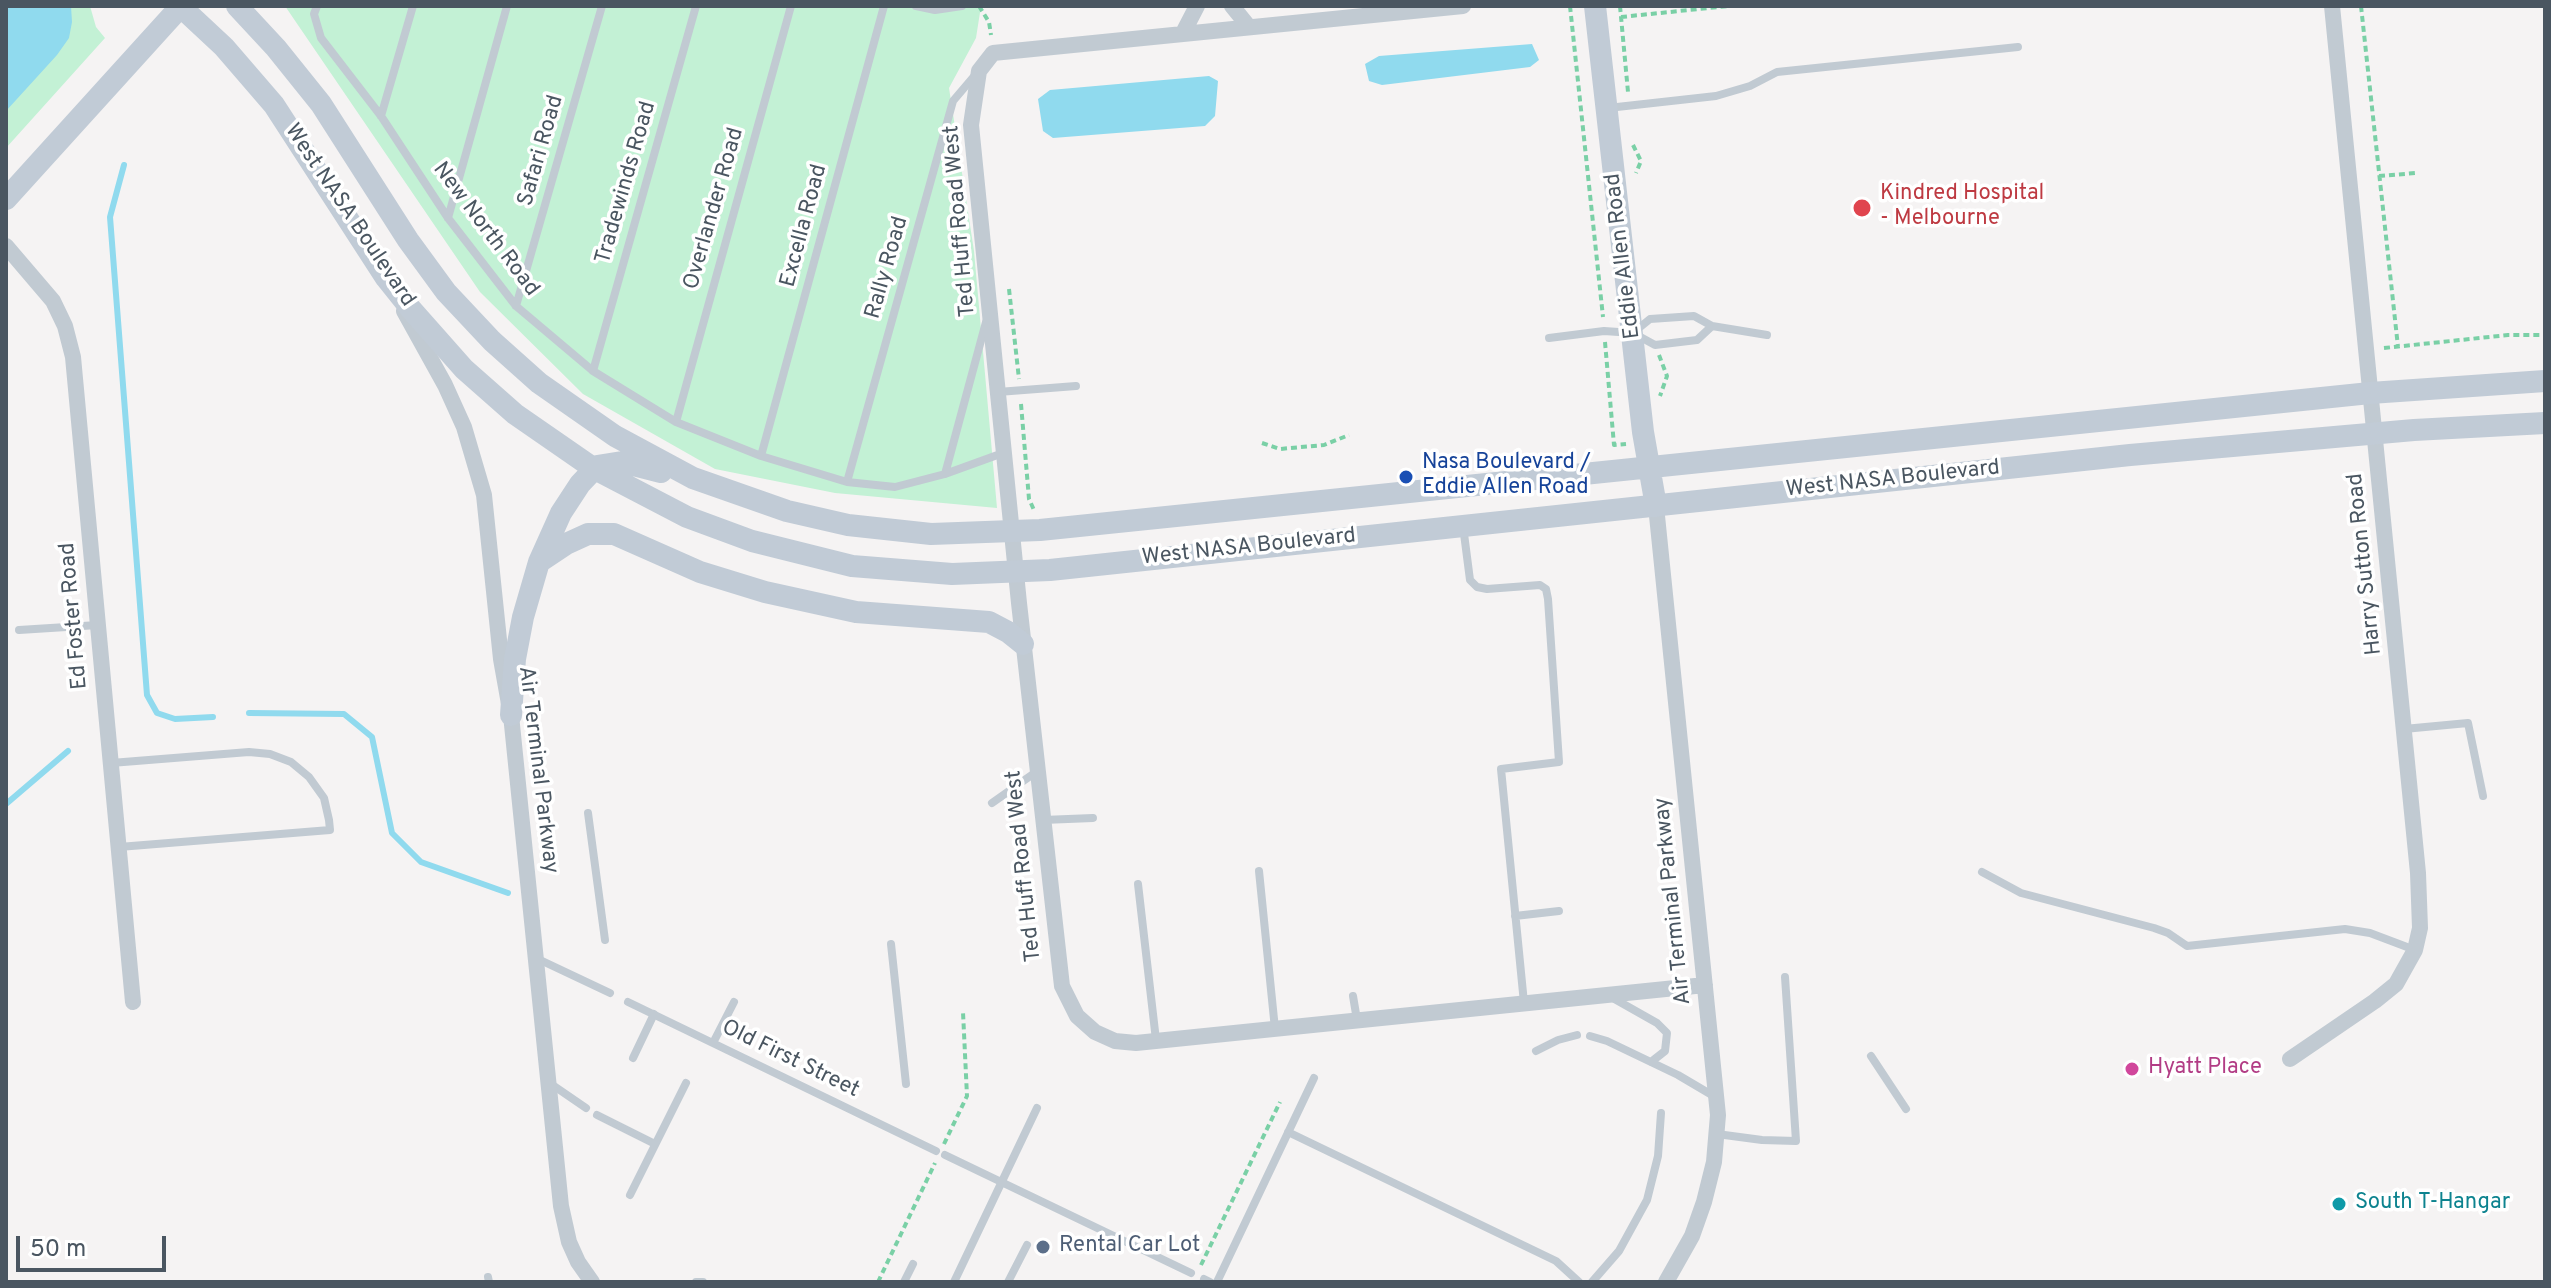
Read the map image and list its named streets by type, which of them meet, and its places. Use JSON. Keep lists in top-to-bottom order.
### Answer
{
  "streets": {
    "main road": ["West NASA Boulevard", "Eddie Allen Road"],
    "street": [
      "Ted Huff Road West",
      "Harry Sutton Road",
      "Ed Foster Road",
      "Air Terminal Parkway"
    ],
    "lane": [
      "Safari Road",
      "Tradewinds Road",
      "Overlander Road",
      "Excella Road",
      "New North Road",
      "Rally Road",
      "Old First Street"
    ]
  },
  "crossings": [
    ["Safari Road", "New North Road"],
    ["Tradewinds Road", "New North Road"],
    ["Overlander Road", "New North Road"],
    ["West NASA Boulevard", "Ted Huff Road West"],
    ["West NASA Boulevard", "Eddie Allen Road"],
    ["West NASA Boulevard", "Harry Sutton Road"],
    ["West NASA Boulevard", "Air Terminal Parkway"],
    ["Ted Huff Road West", "New North Road"],
    ["Ted Huff Road West", "Rally Road"],
    ["Ted Huff Road West", "Air Terminal Parkway"],
    ["Excella Road", "New North Road"],
    ["New North Road", "Rally Road"],
    ["Eddie Allen Road", "Air Terminal Parkway"]
  ],
  "places": [
    "Kindred Hospital - Melbourne",
    "Nasa Boulevard / Eddie Allen Road",
    "Hyatt Place",
    "South T-Hangar",
    "Rental Car Lot"
  ],
  "scale_bar": "50 m"
}
